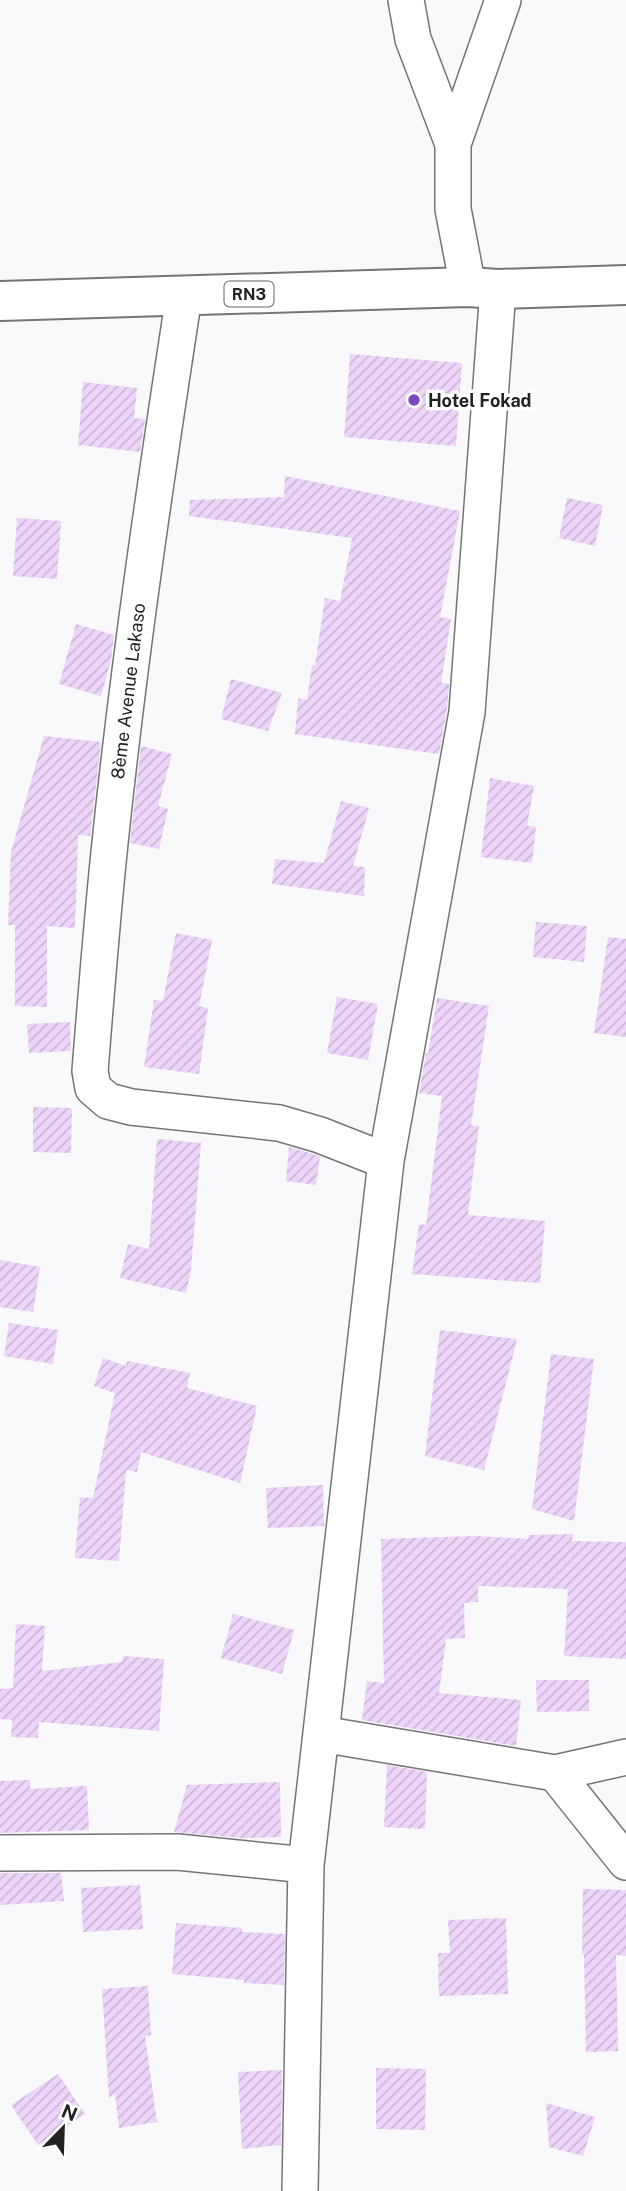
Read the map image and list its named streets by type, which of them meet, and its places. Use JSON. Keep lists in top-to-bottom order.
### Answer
{
  "streets": {
    "highway": ["RN3"],
    "street": ["8ème Avenue Lakaso"]
  },
  "crossings": [
    ["RN3", "8ème Avenue Lakaso"]
  ],
  "places": ["Hotel Fokad"],
  "north": "top right"
}
